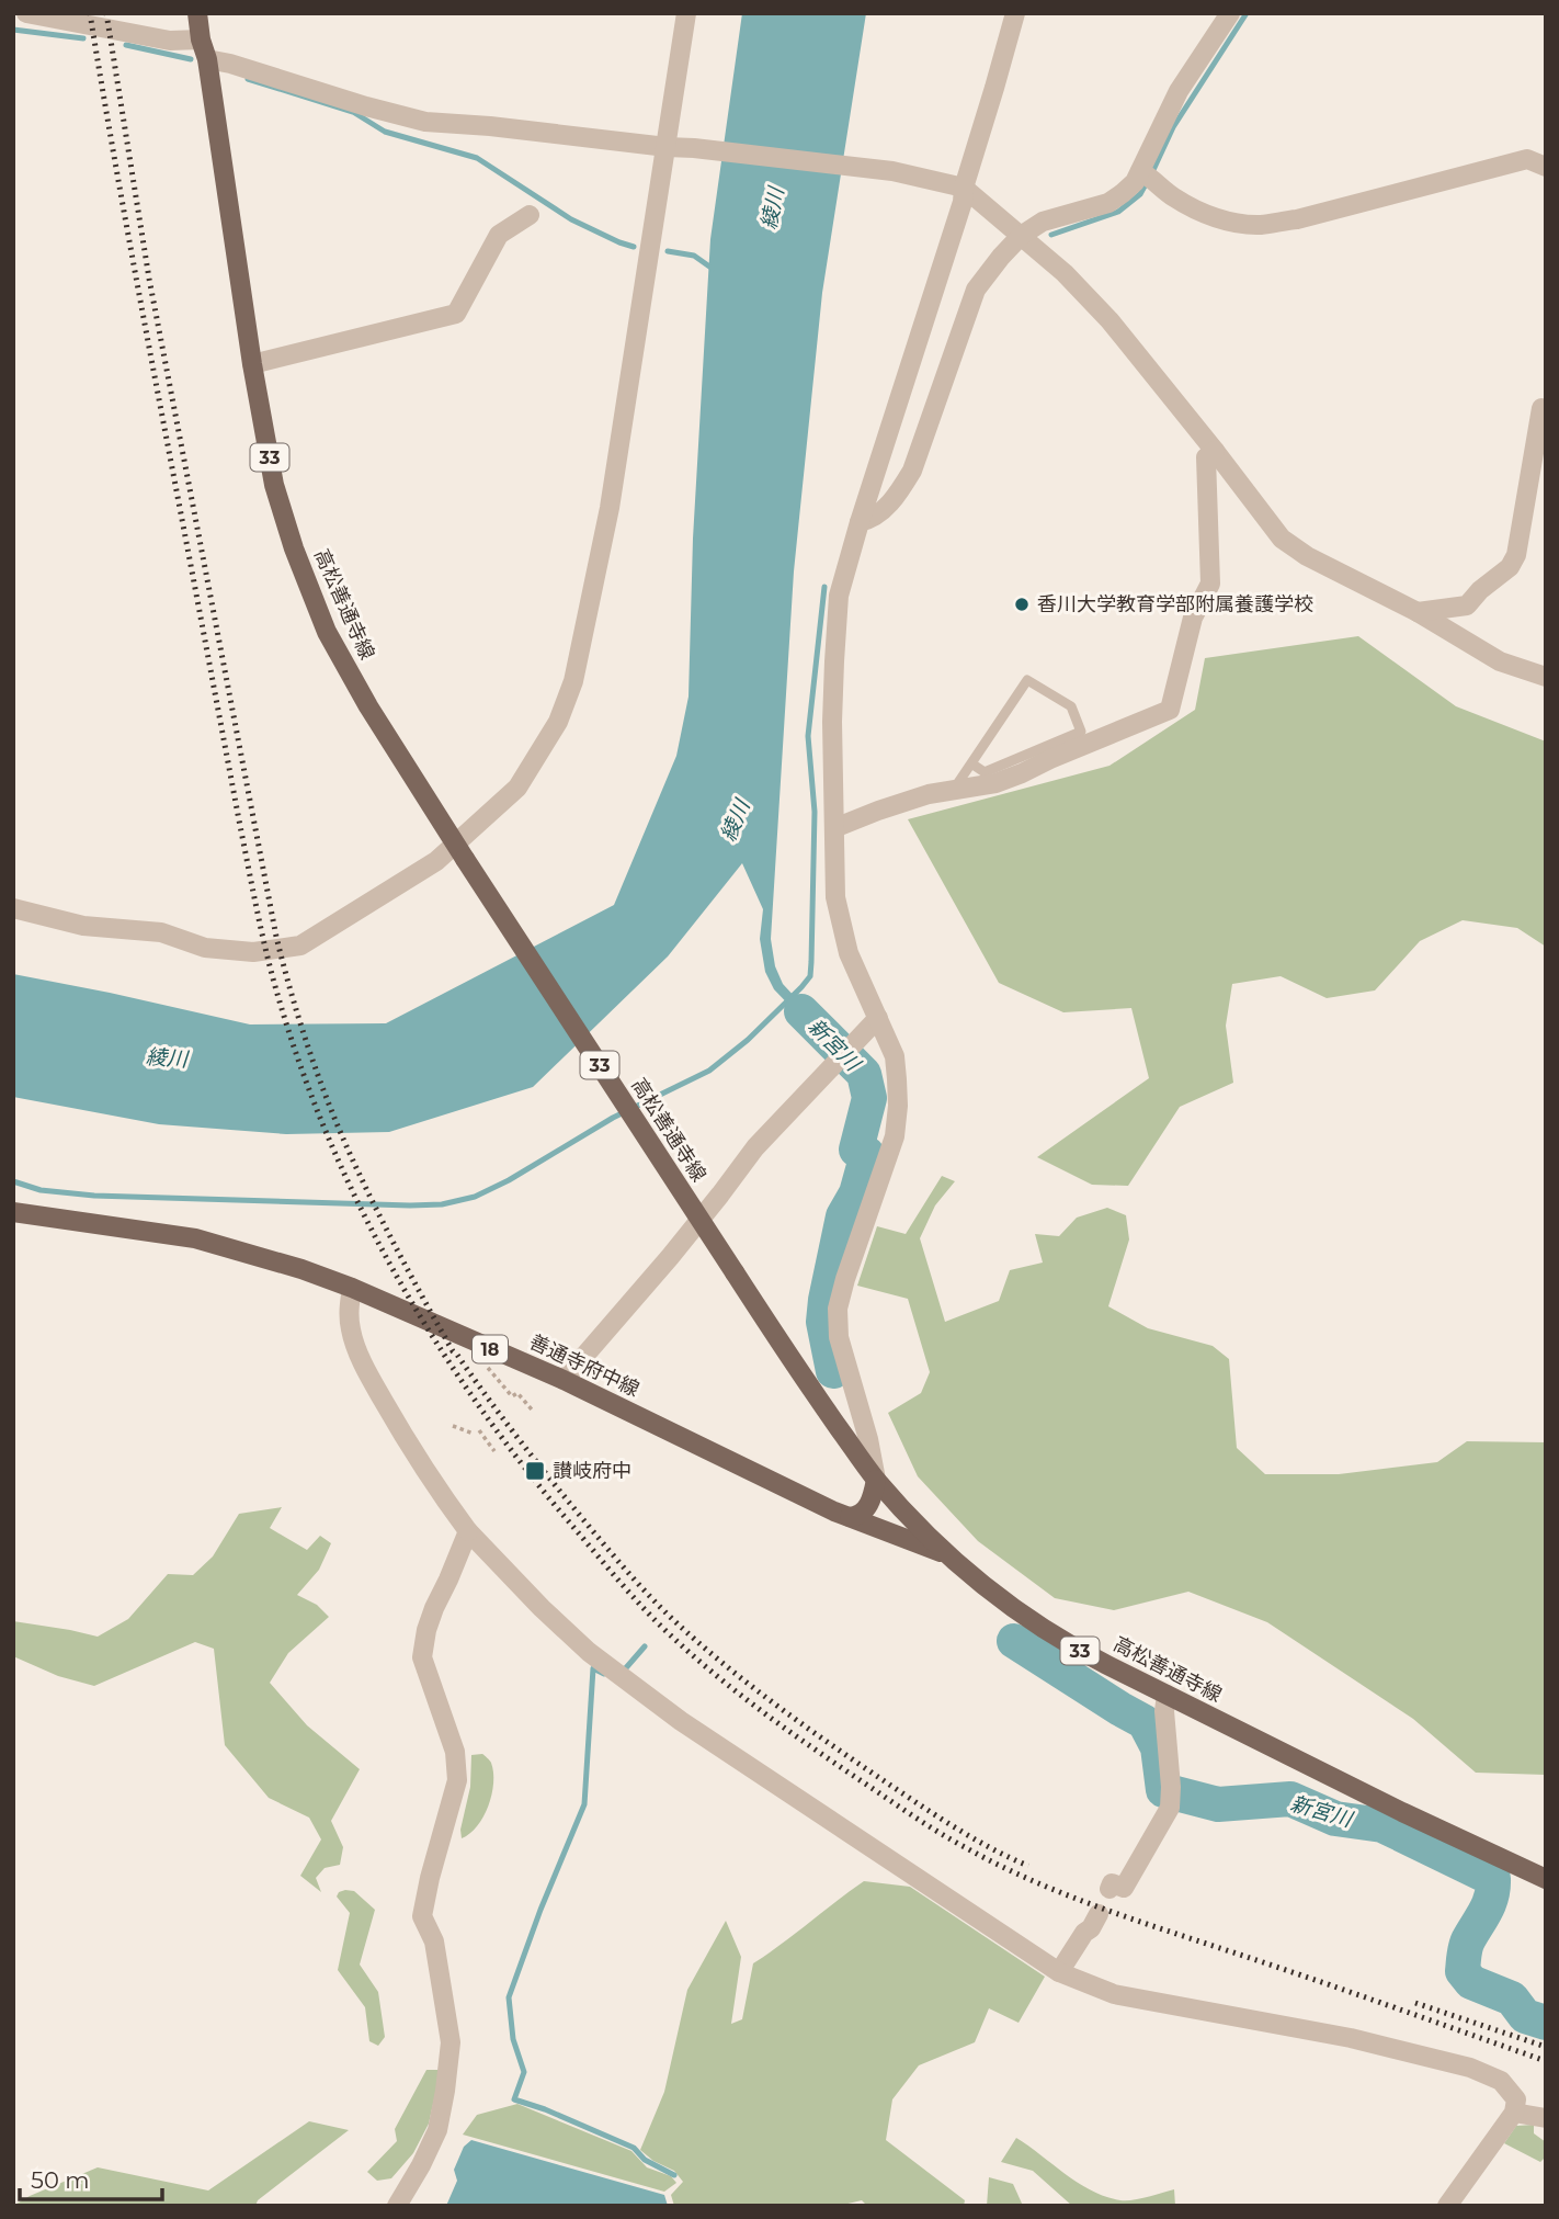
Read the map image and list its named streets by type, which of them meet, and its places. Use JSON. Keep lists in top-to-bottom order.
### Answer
{
  "streets": {
    "main road": [
      "33",
      "高松善通寺線",
      "18",
      "善通寺府中線"
    ]
  },
  "crossings": [
    ["高松善通寺線", "善通寺府中線"]
  ],
  "water": ["綾川", "新宮川"],
  "places": {
    "other": ["香川大学教育学部附属養護学校"],
    "transit": ["讃岐府中"]
  },
  "scale_bar": "50 m"
}
